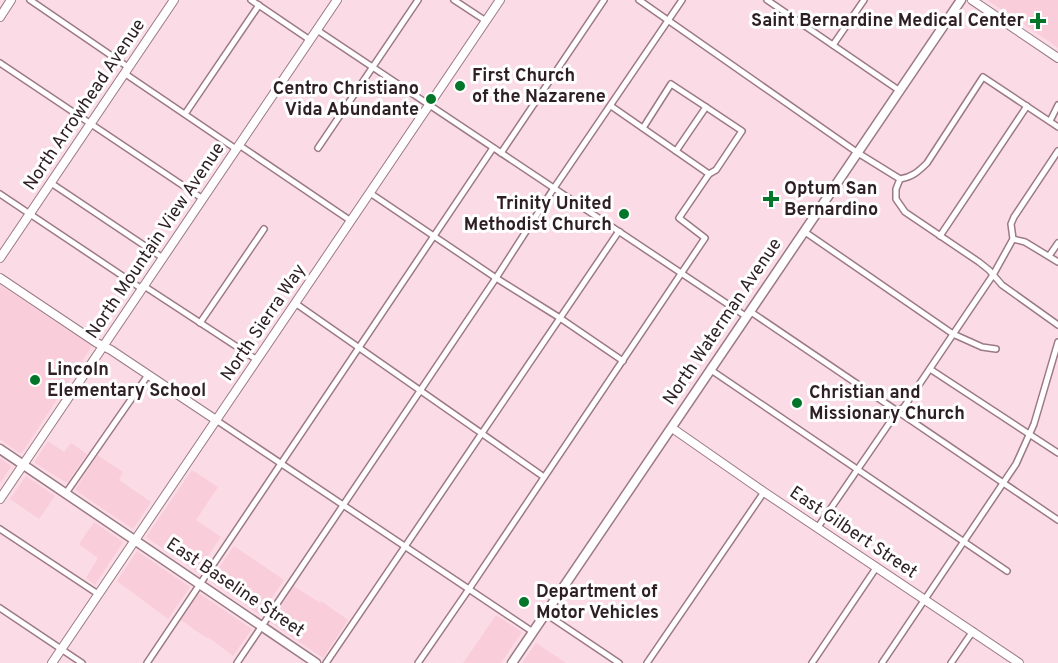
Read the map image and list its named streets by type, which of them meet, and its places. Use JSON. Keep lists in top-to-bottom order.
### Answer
{
  "streets": {
    "main road": ["North Waterman Avenue", "East Baseline Street"],
    "street": [
      "North Arrowhead Avenue",
      "North Mountain View Avenue",
      "North Sierra Way",
      "East Gilbert Street"
    ]
  },
  "crossings": [
    ["North Mountain View Avenue", "East Baseline Street"],
    ["North Waterman Avenue", "East Gilbert Street"],
    ["North Sierra Way", "East Baseline Street"]
  ],
  "places": {
    "health": ["Saint Bernardine Medical Center", "Optum San Bernardino"],
    "other": [
      "First Church of the Nazarene",
      "Centro Christiano Vida Abundante",
      "Trinity United Methodist Church",
      "Lincoln Elementary School",
      "Christian and Missionary Church",
      "Department of Motor Vehicles"
    ]
  }
}
